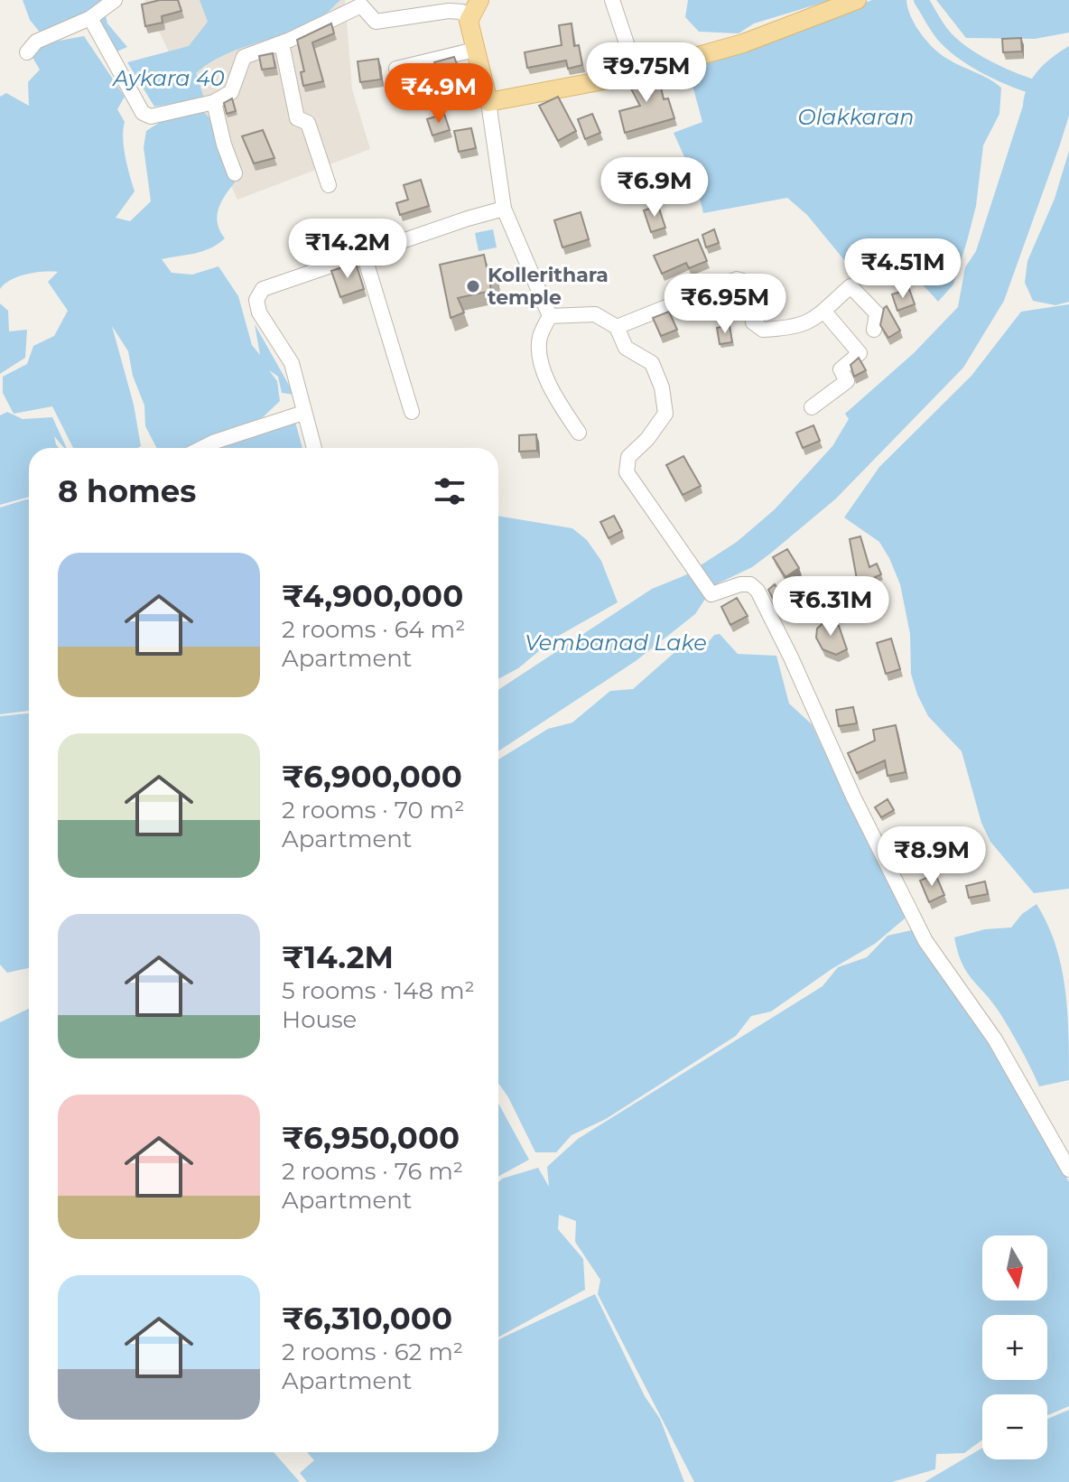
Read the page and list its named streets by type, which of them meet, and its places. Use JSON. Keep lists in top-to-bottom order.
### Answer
{
  "water": ["Aykara 40", "Olakkaran", "Vembanad Lake"],
  "places": ["Kollerithara temple"],
  "north": "bottom",
  "page": {
    "price": [
      "₹9.75M",
      "₹4.9M",
      "₹6.9M",
      "₹14.2M",
      "₹4.51M",
      "₹6.95M",
      "₹6.31M",
      "₹8.9M"
    ],
    "heading": "8 homes",
    "list": [
      {
        "name": "₹4,900,000",
        "note": "2 rooms · 64 m² · Apartment"
      },
      {
        "name": "₹6,900,000",
        "note": "2 rooms · 70 m² · Apartment"
      },
      {
        "name": "₹14.2M",
        "note": "5 rooms · 148 m² · House"
      },
      {
        "name": "₹6,950,000",
        "note": "2 rooms · 76 m² · Apartment"
      },
      {
        "name": "₹6,310,000",
        "note": "2 rooms · 62 m² · Apartment"
      }
    ],
    "map_buttons": ["+", "−"]
  }
}
